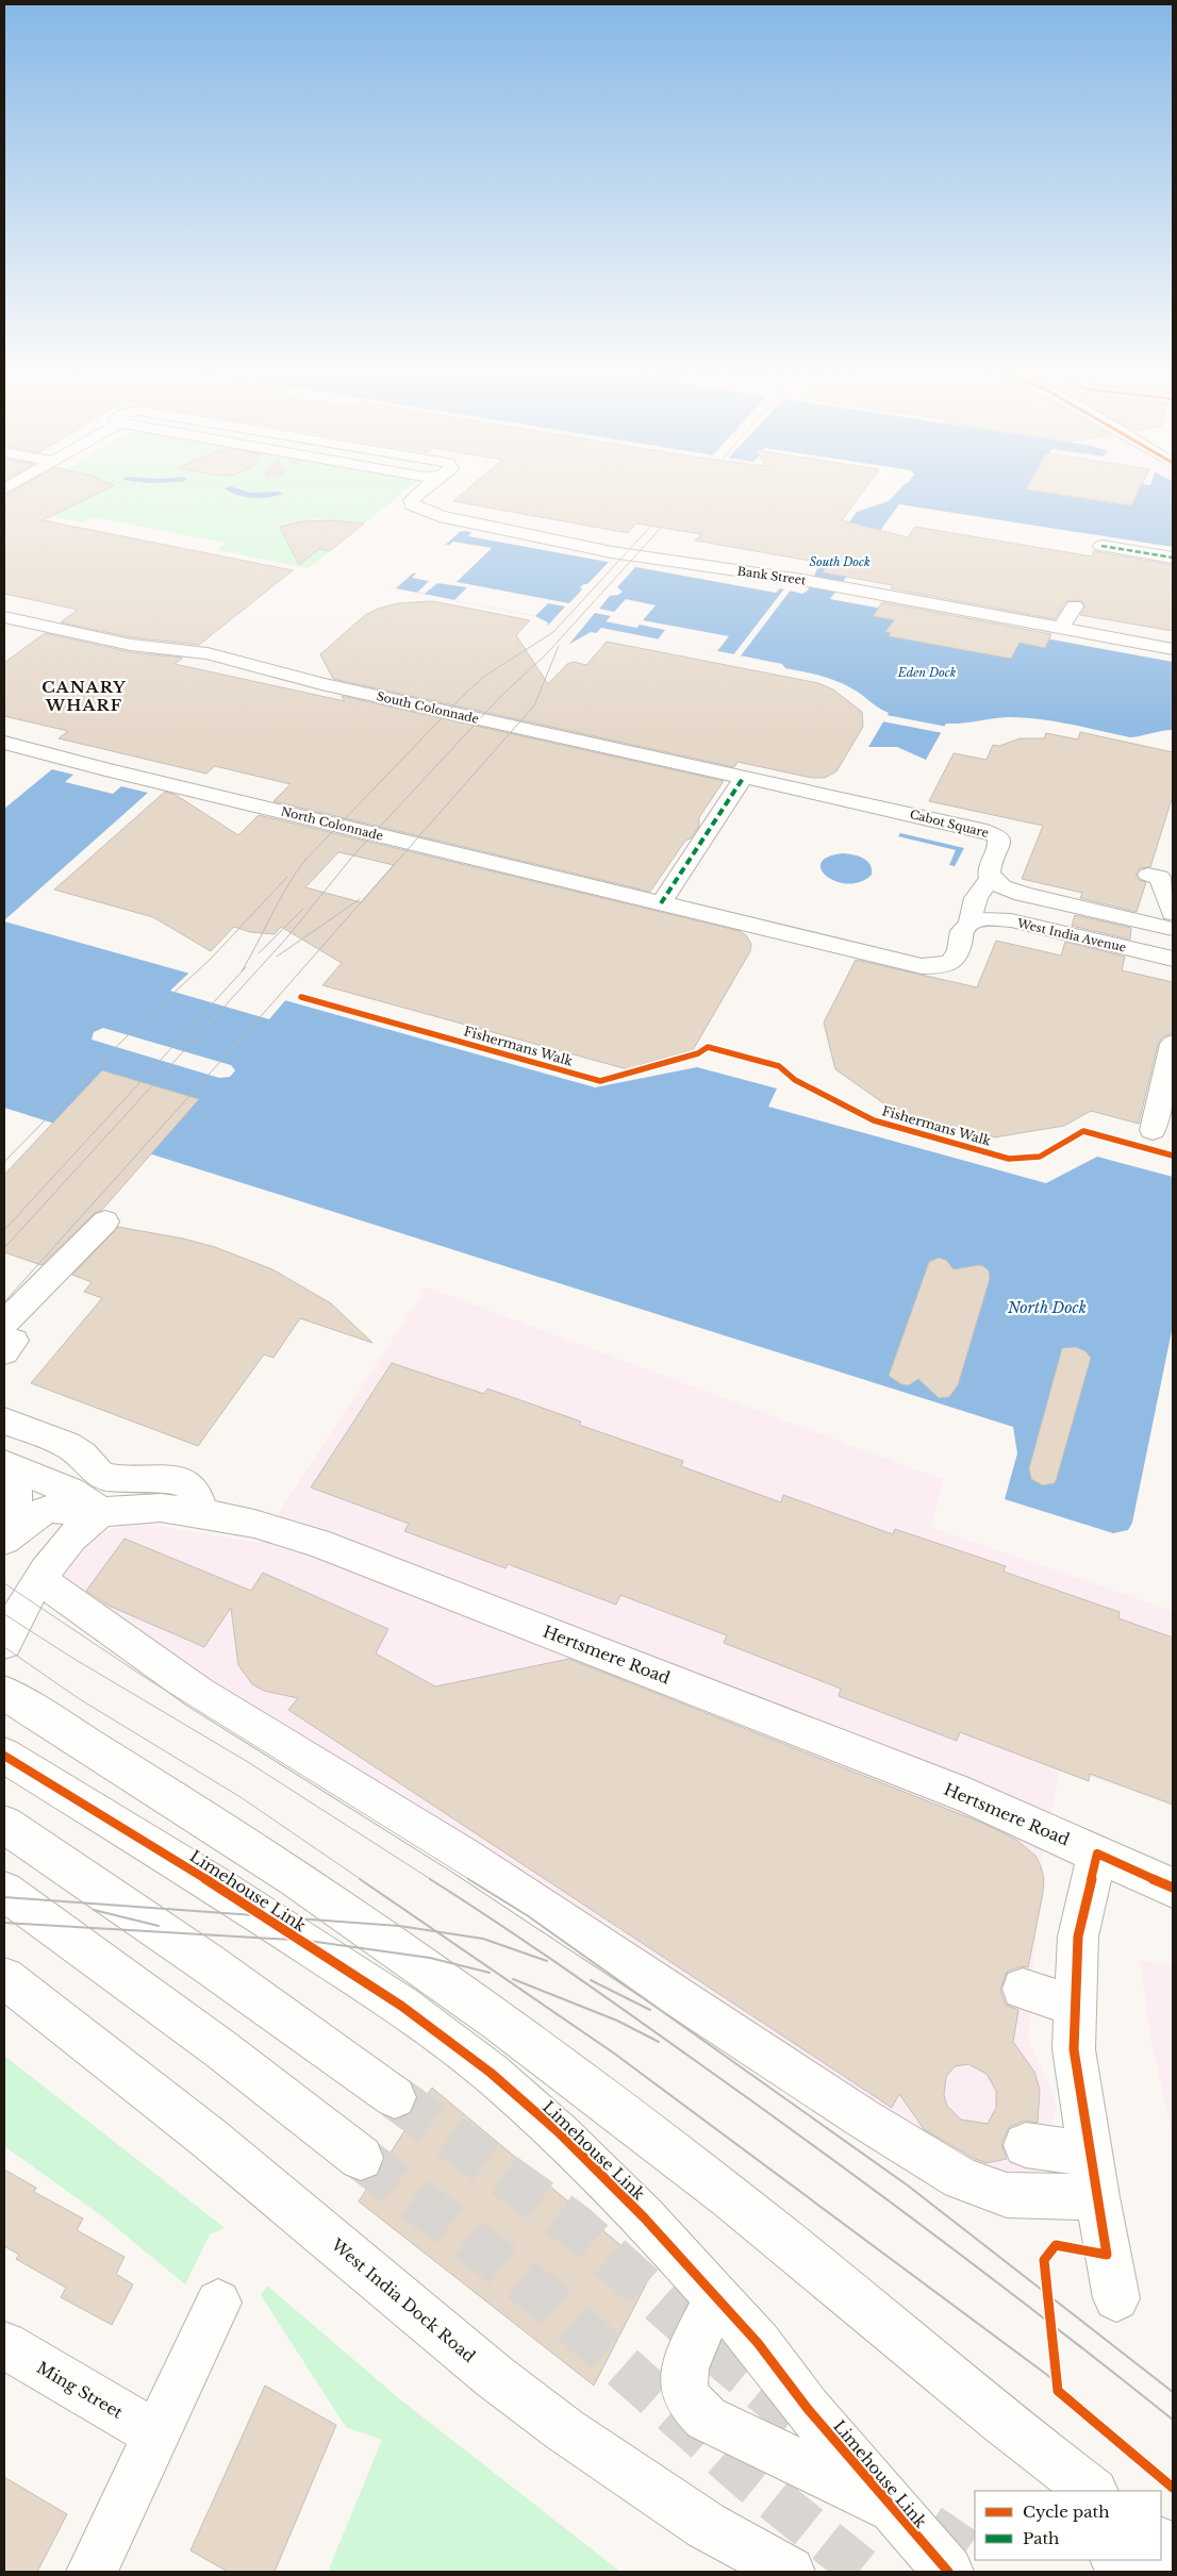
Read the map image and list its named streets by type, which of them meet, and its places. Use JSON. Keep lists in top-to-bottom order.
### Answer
{
  "streets": {
    "main road": [
      "Bank Street",
      "South Colonnade",
      "North Colonnade",
      "Cabot Square",
      "West India Avenue",
      "Hertsmere Road",
      "Limehouse Link",
      "West India Dock Road",
      "Ming Street"
    ],
    "cycle path": ["Fishermans Walk"]
  },
  "crossings": [
    ["South Colonnade", "Cabot Square"],
    ["North Colonnade", "Cabot Square"],
    ["Cabot Square", "West India Avenue"]
  ],
  "districts": ["CANARY WHARF"],
  "water": ["South Dock", "Eden Dock", "North Dock"],
  "legend": ["Cycle path", "Path"]
}
